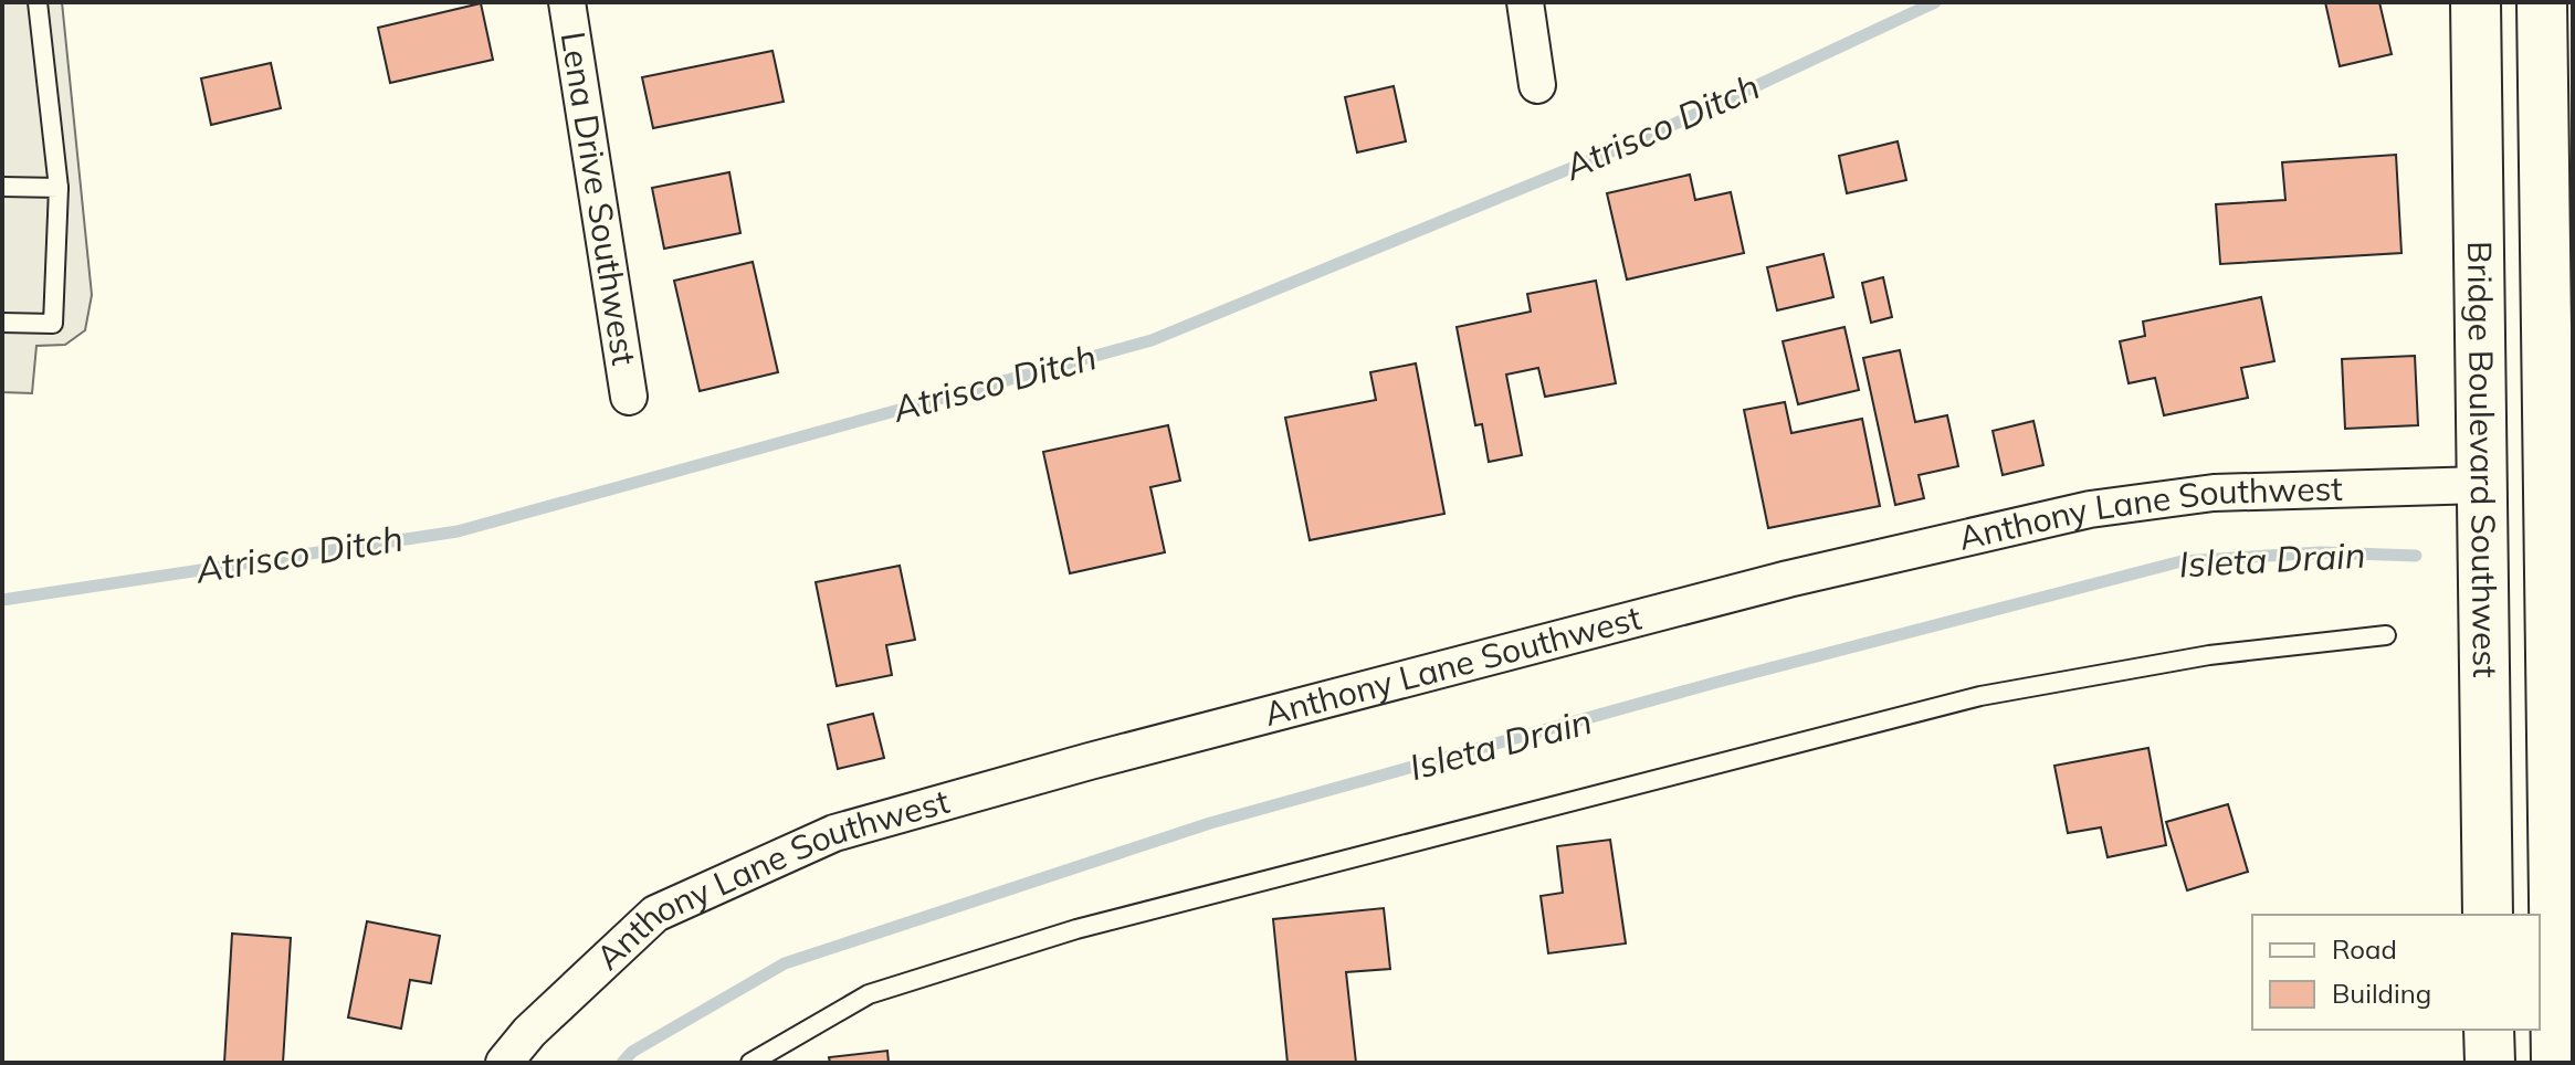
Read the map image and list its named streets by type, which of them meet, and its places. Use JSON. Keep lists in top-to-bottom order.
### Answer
{
  "streets": {
    "main road": ["Bridge Boulevard Southwest"],
    "street": ["Lena Drive Southwest", "Anthony Lane Southwest"]
  },
  "crossings": [
    ["Bridge Boulevard Southwest", "Anthony Lane Southwest"]
  ],
  "water": ["Atrisco Ditch", "Isleta Drain"],
  "legend": ["Road", "Building"]
}
